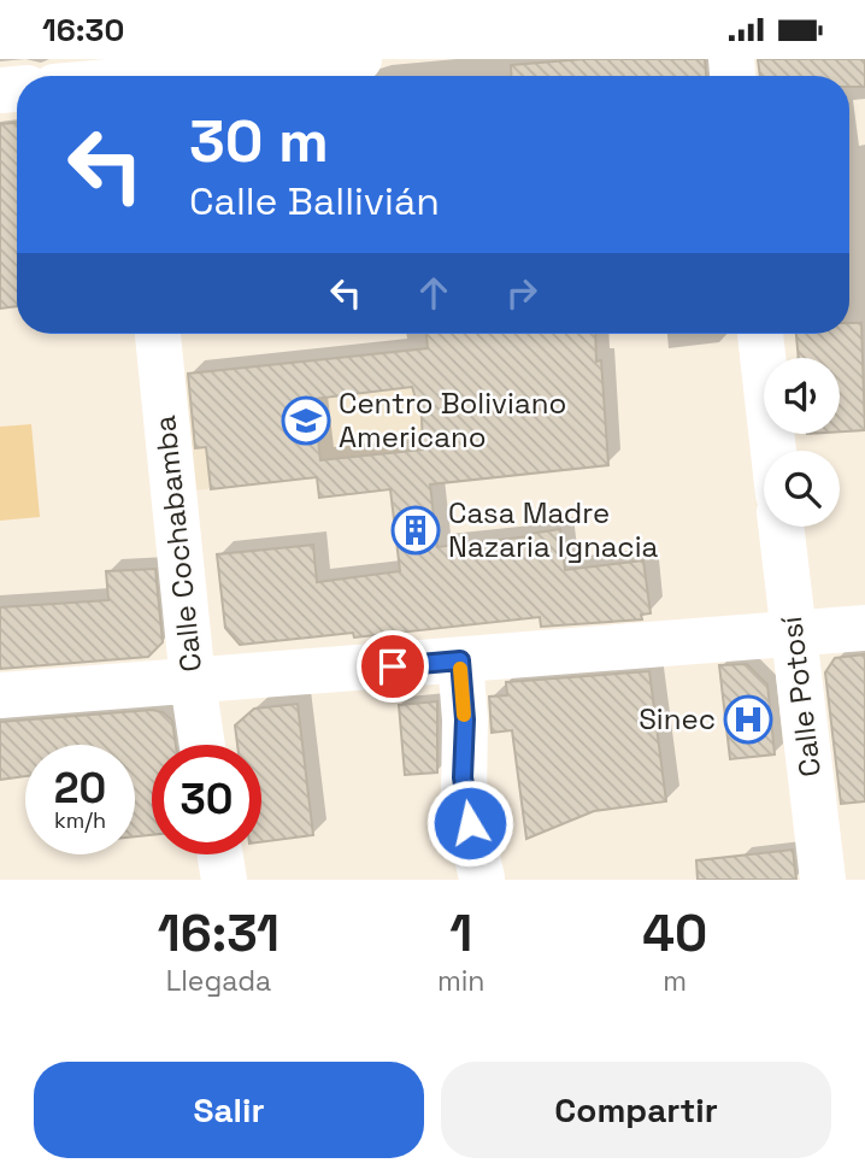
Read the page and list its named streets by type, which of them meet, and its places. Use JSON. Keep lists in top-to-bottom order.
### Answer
{
  "streets": {
    "street": ["Calle Cochabamba", "Calle Potosí"]
  },
  "places": {
    "school or university": ["Centro Boliviano Americano"],
    "building": ["Casa Madre Nazaria Ignacia"],
    "hospital": ["Sinec"]
  },
  "page": {
    "status": "16:30",
    "turn": ["30 m", "Calle Ballivián"],
    "speed": "20 km/h",
    "limit": "30",
    "eta": [
      "16:31",
      "Llegada",
      "1",
      "min",
      "40",
      "m"
    ],
    "buttons": ["Salir", "Compartir"]
  }
}
